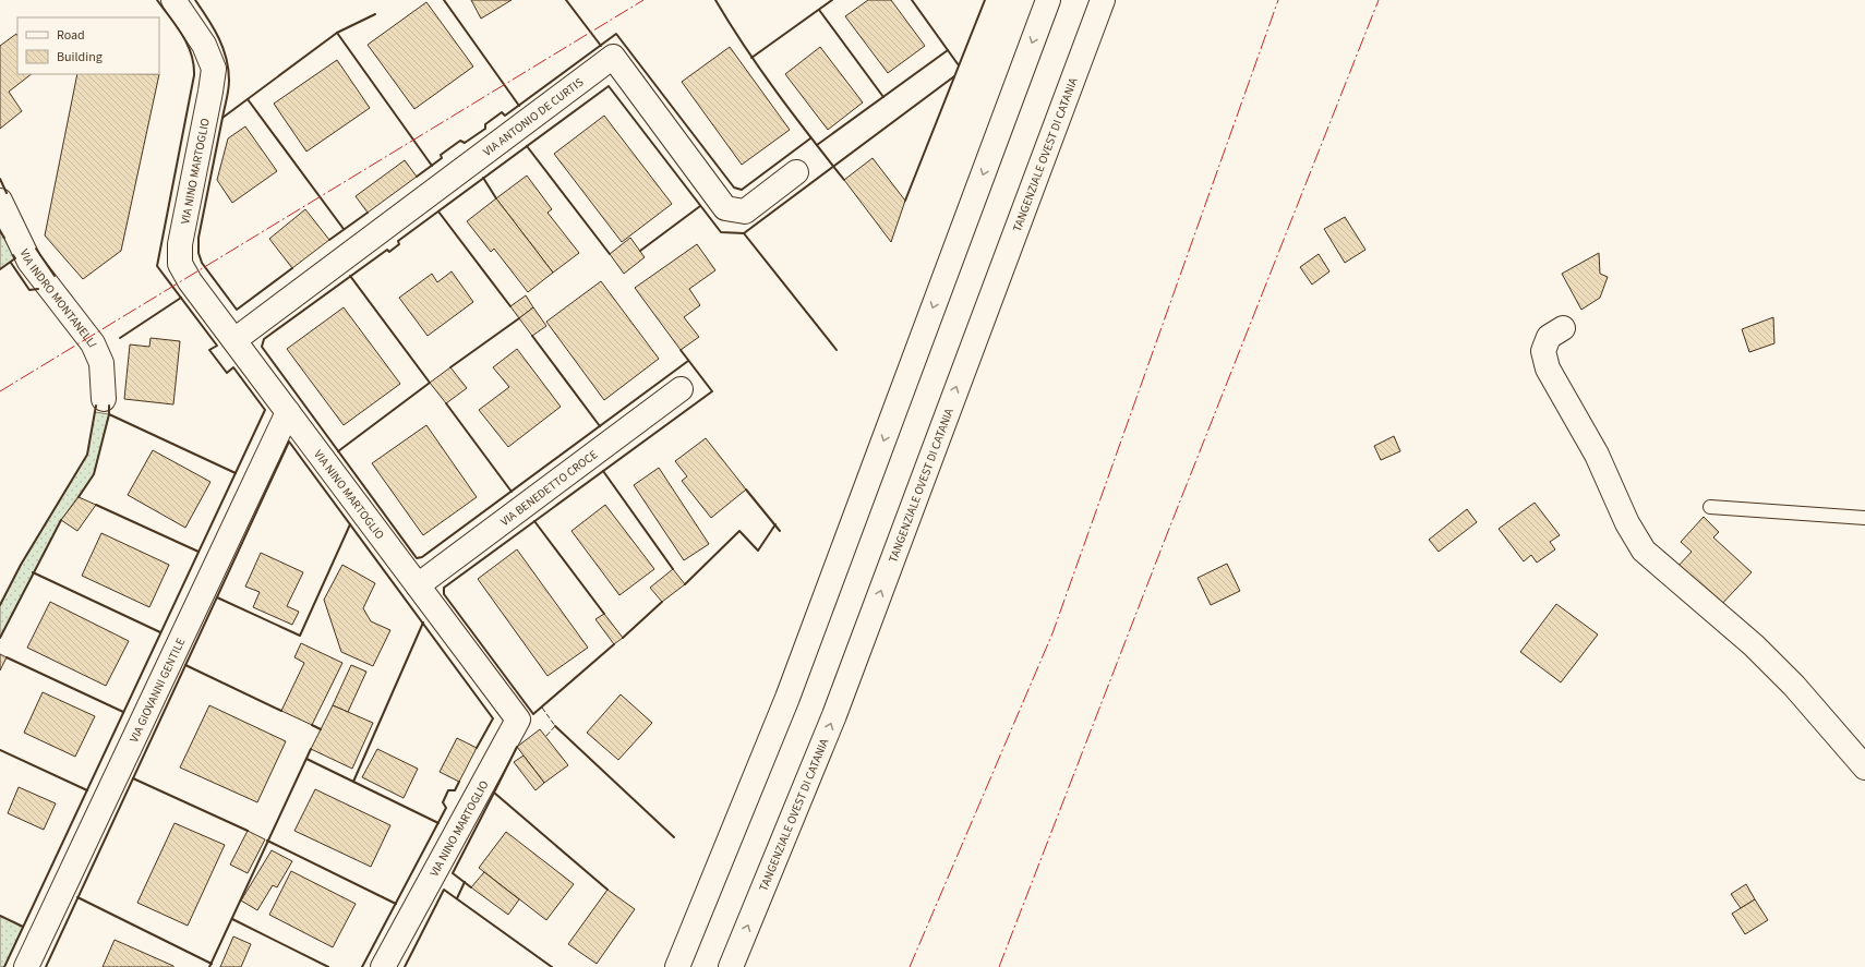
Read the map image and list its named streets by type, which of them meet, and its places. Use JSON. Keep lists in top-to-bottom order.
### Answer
{
  "streets": {
    "main road": [
      "VIA ANTONIO DE CURTIS",
      "TANGENZIALE OVEST DI CATANIA",
      "VIA NINO MARTOGLIO",
      "VIA INDRO MONTANELLI",
      "VIA BENEDETTO CROCE",
      "VIA GIOVANNI GENTILE"
    ]
  },
  "crossings": [
    ["VIA ANTONIO DE CURTIS", "VIA NINO MARTOGLIO"],
    ["VIA NINO MARTOGLIO", "VIA BENEDETTO CROCE"],
    ["VIA NINO MARTOGLIO", "VIA GIOVANNI GENTILE"]
  ],
  "legend": ["Road", "Building"]
}
